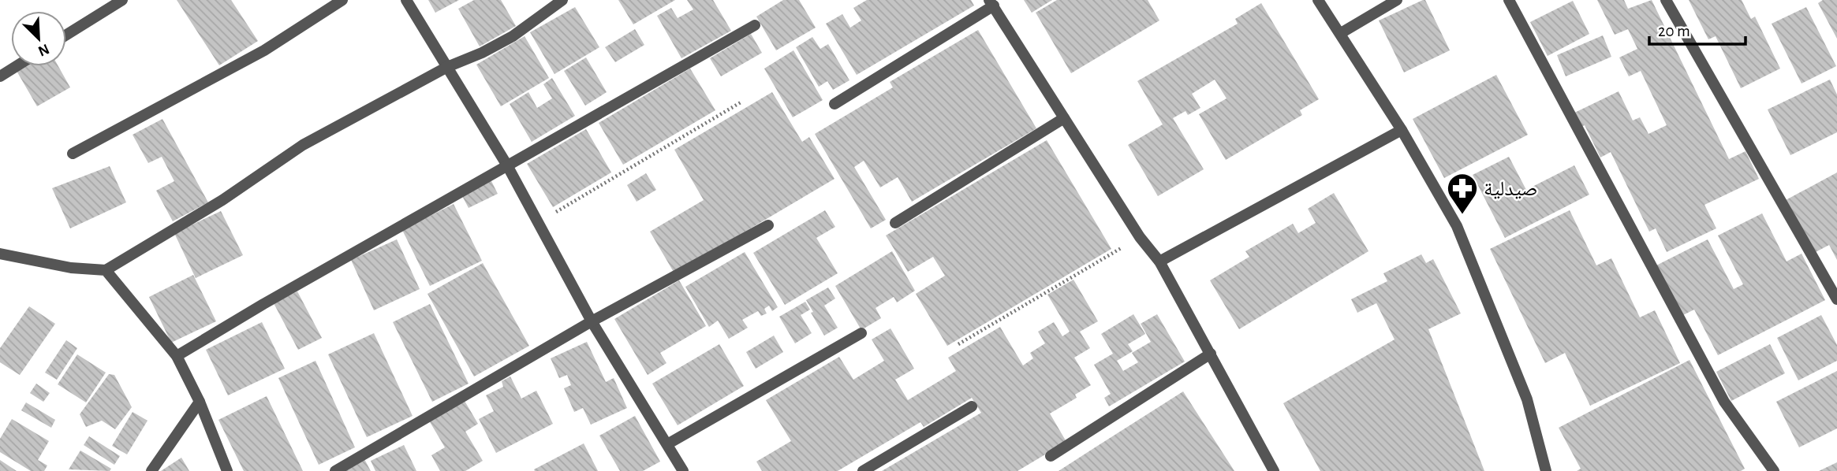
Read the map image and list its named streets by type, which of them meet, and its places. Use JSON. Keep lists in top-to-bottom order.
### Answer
{
  "places": {
    "pharmacy": ["صيدلية"]
  },
  "scale_bar": "20 m",
  "north": "bottom right"
}
